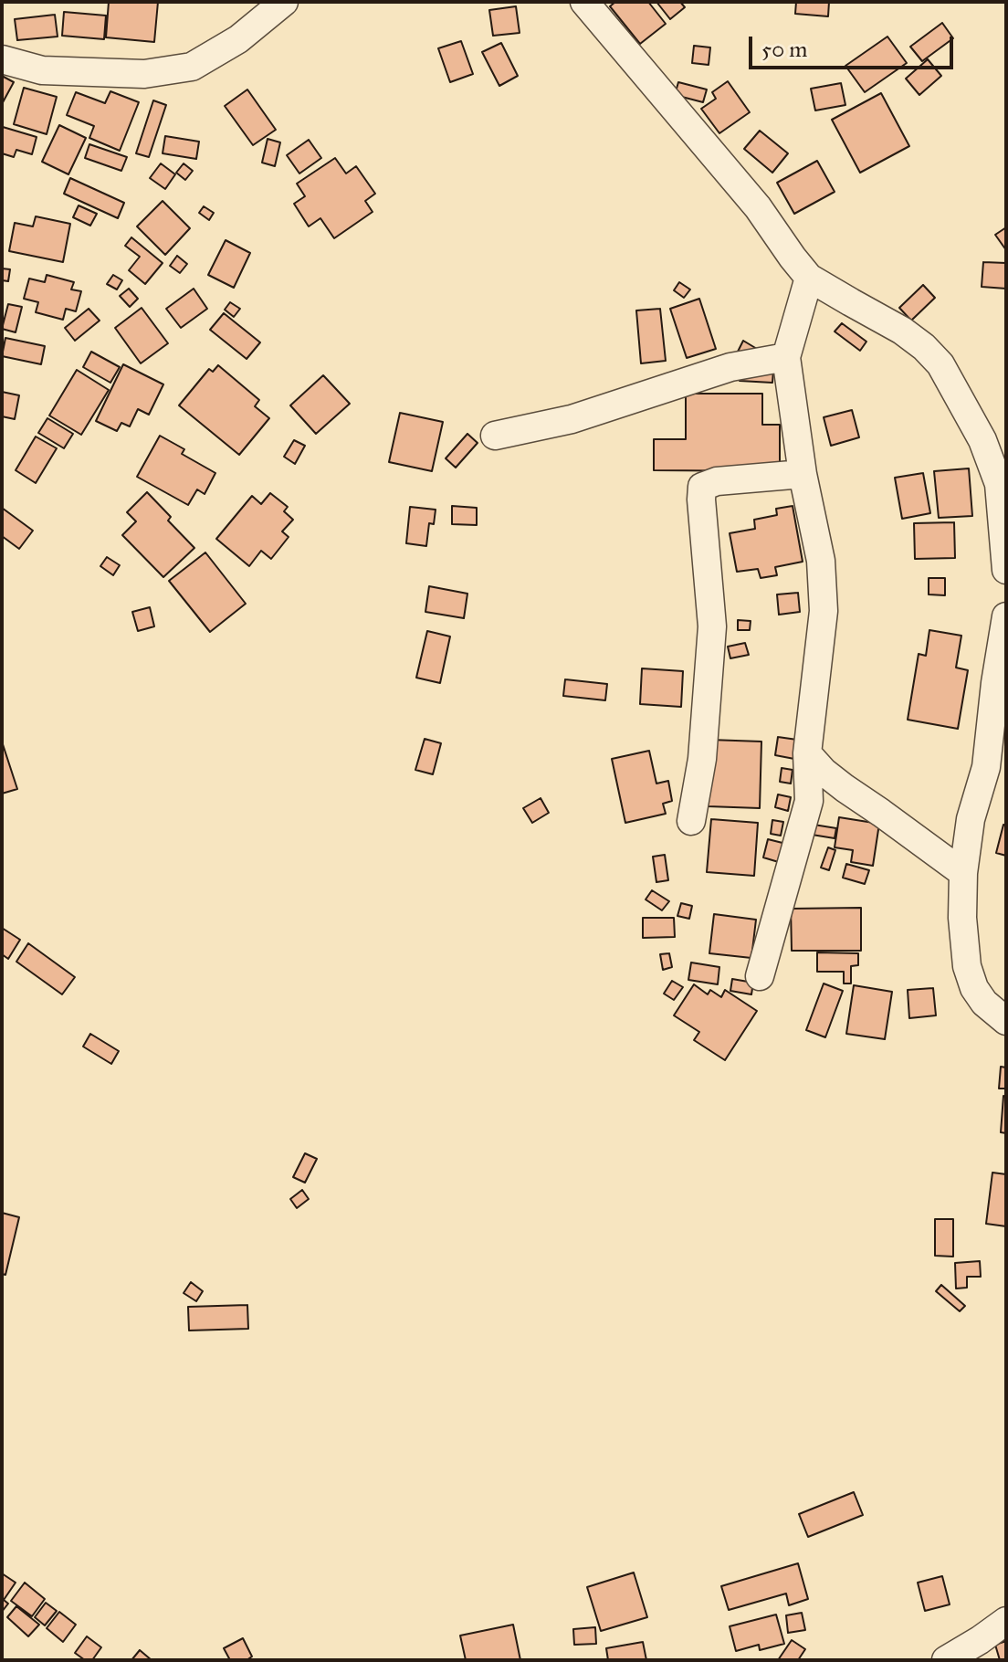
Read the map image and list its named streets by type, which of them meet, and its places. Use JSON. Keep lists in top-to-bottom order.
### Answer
{
  "scale_bar": "50 m"
}
